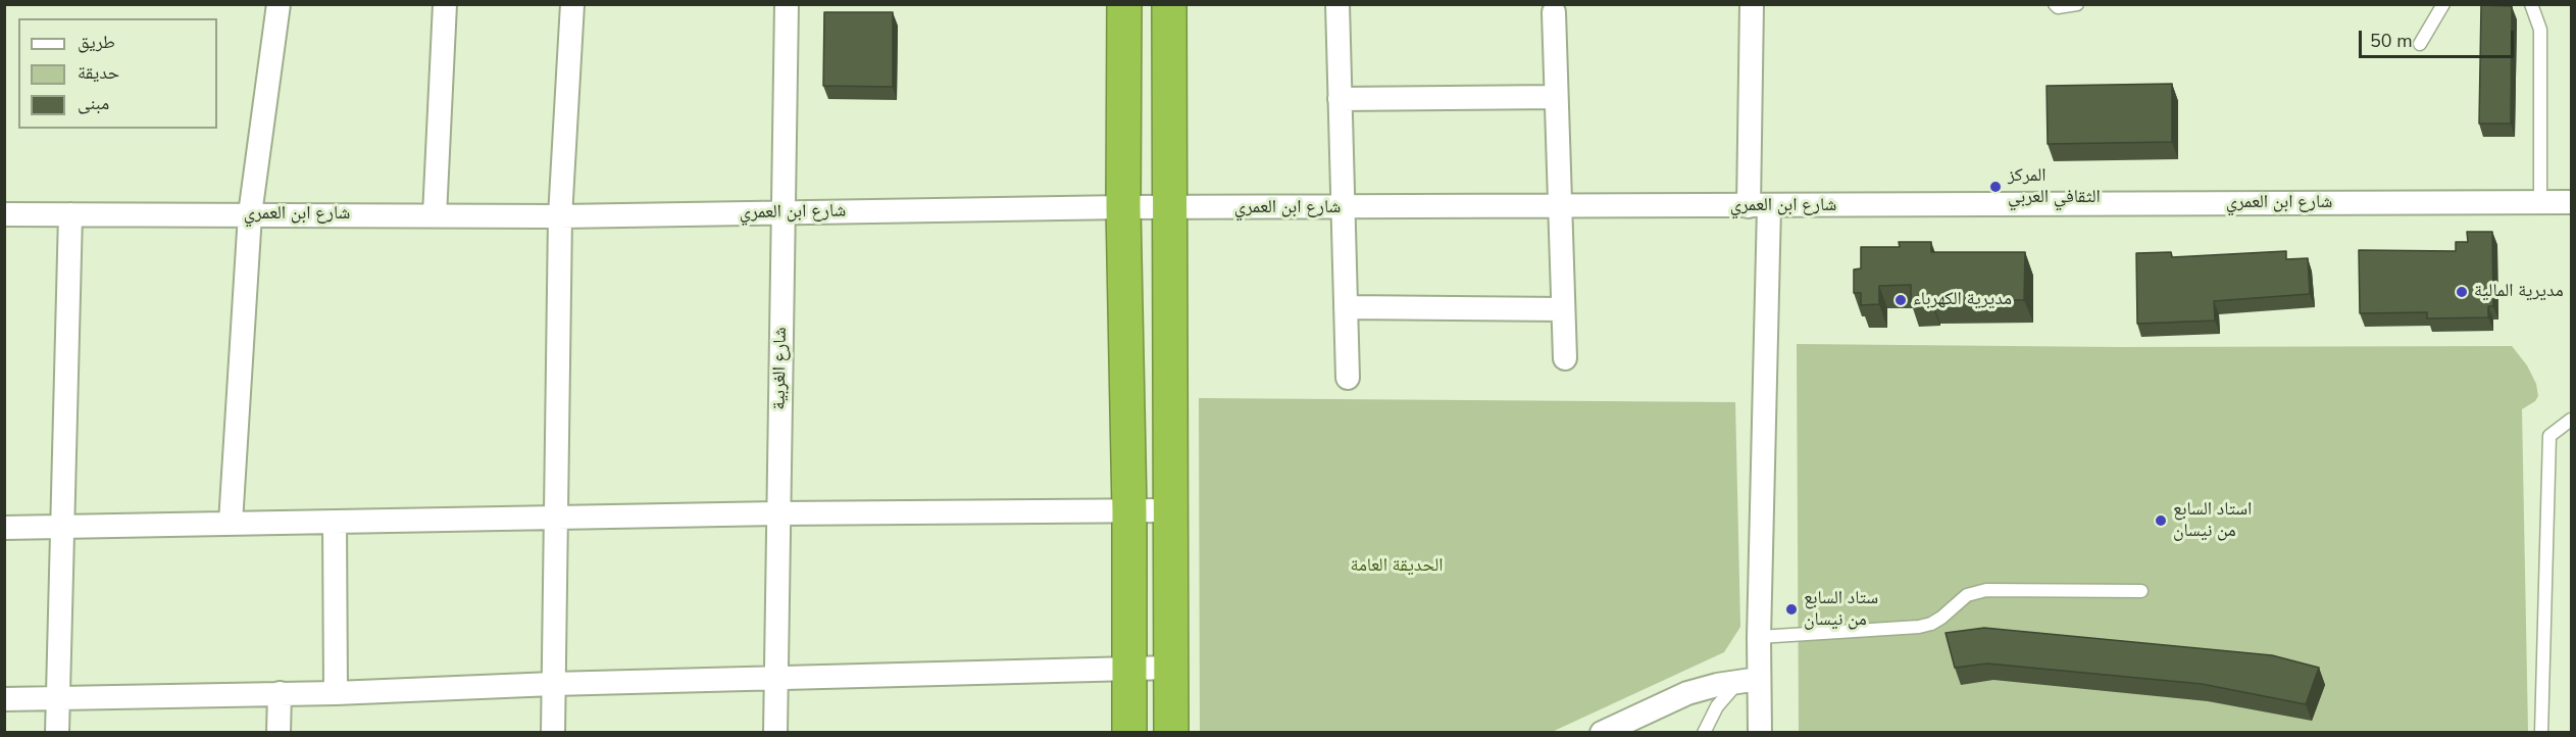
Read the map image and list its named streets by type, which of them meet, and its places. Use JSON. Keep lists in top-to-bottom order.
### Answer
{
  "streets": {
    "street": ["شارع ابن العمري", "شارع الغربية"]
  },
  "crossings": [
    ["شارع ابن العمري", "شارع الغربية"]
  ],
  "parks": ["الحديقة العامة"],
  "places": [
    "المركز الثقافي العربي",
    "مديرية المالية",
    "مديرية الكهرباء",
    "استاد السابع من نيسان",
    "ستاد السابع من نيسان"
  ],
  "legend": ["طريق", "حديقة", "مبنى"],
  "scale_bar": "50 m"
}
